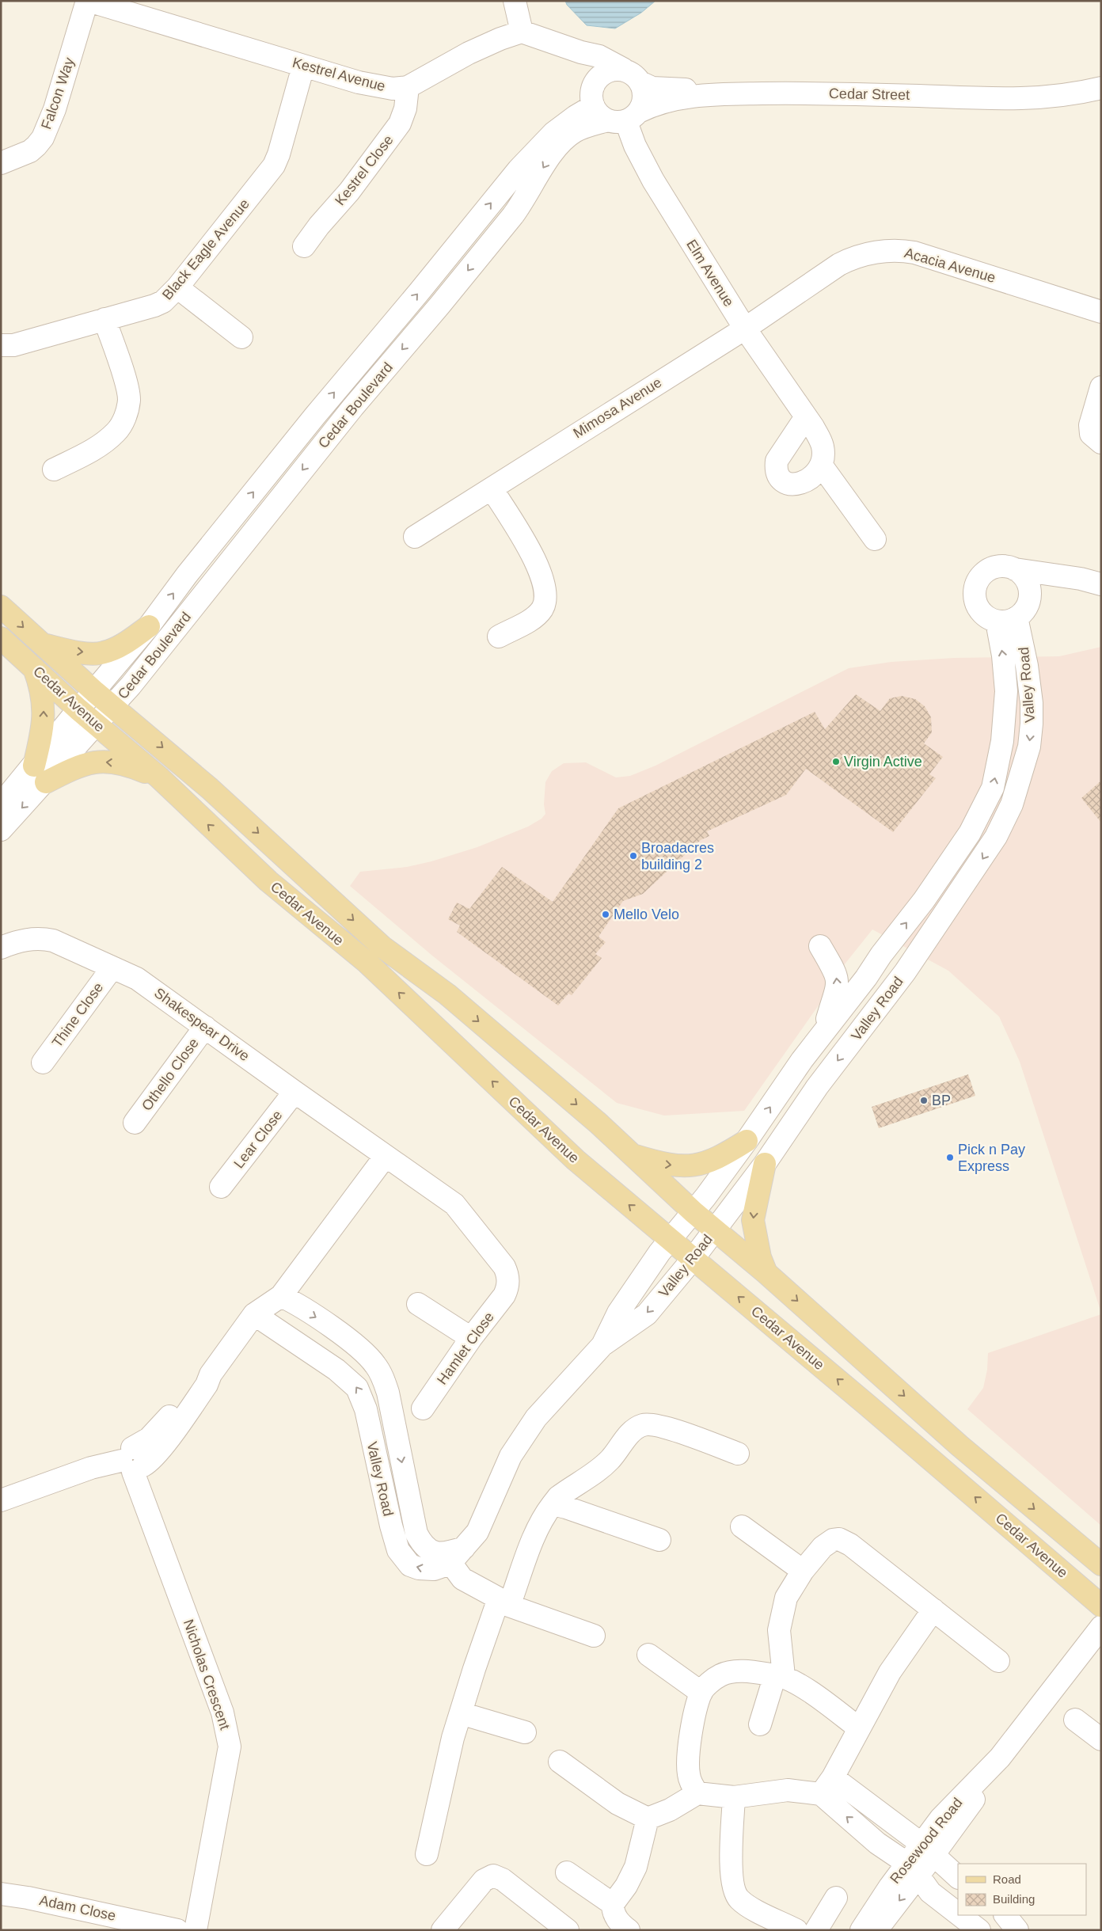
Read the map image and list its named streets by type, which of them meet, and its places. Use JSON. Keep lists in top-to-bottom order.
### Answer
{
  "streets": {
    "main road": ["Cedar Avenue"],
    "street": [
      "Kestrel Avenue",
      "Falcon Way",
      "Cedar Street",
      "Kestrel Close",
      "Black Eagle Avenue",
      "Acacia Avenue",
      "Elm Avenue",
      "Cedar Boulevard",
      "Mimosa Avenue",
      "Valley Road",
      "Thine Close",
      "Shakespear Drive",
      "Othello Close",
      "Lear Close",
      "Hamlet Close",
      "Nicholas Crescent",
      "Rosewood Road",
      "Adam Close"
    ]
  },
  "crossings": [
    ["Kestrel Avenue", "Falcon Way"],
    ["Kestrel Avenue", "Kestrel Close"],
    ["Kestrel Avenue", "Black Eagle Avenue"],
    ["Cedar Street", "Elm Avenue"],
    ["Cedar Street", "Cedar Boulevard"],
    ["Acacia Avenue", "Elm Avenue"],
    ["Acacia Avenue", "Mimosa Avenue"],
    ["Elm Avenue", "Cedar Boulevard"],
    ["Elm Avenue", "Mimosa Avenue"],
    ["Cedar Boulevard", "Cedar Avenue"],
    ["Valley Road", "Cedar Avenue"],
    ["Thine Close", "Shakespear Drive"],
    ["Shakespear Drive", "Othello Close"],
    ["Shakespear Drive", "Lear Close"],
    ["Shakespear Drive", "Hamlet Close"]
  ],
  "places": [
    "Virgin Active",
    "Broadacres building 2",
    "Mello Velo",
    "BP",
    "Pick n Pay Express"
  ],
  "legend": ["Road", "Building"]
}
